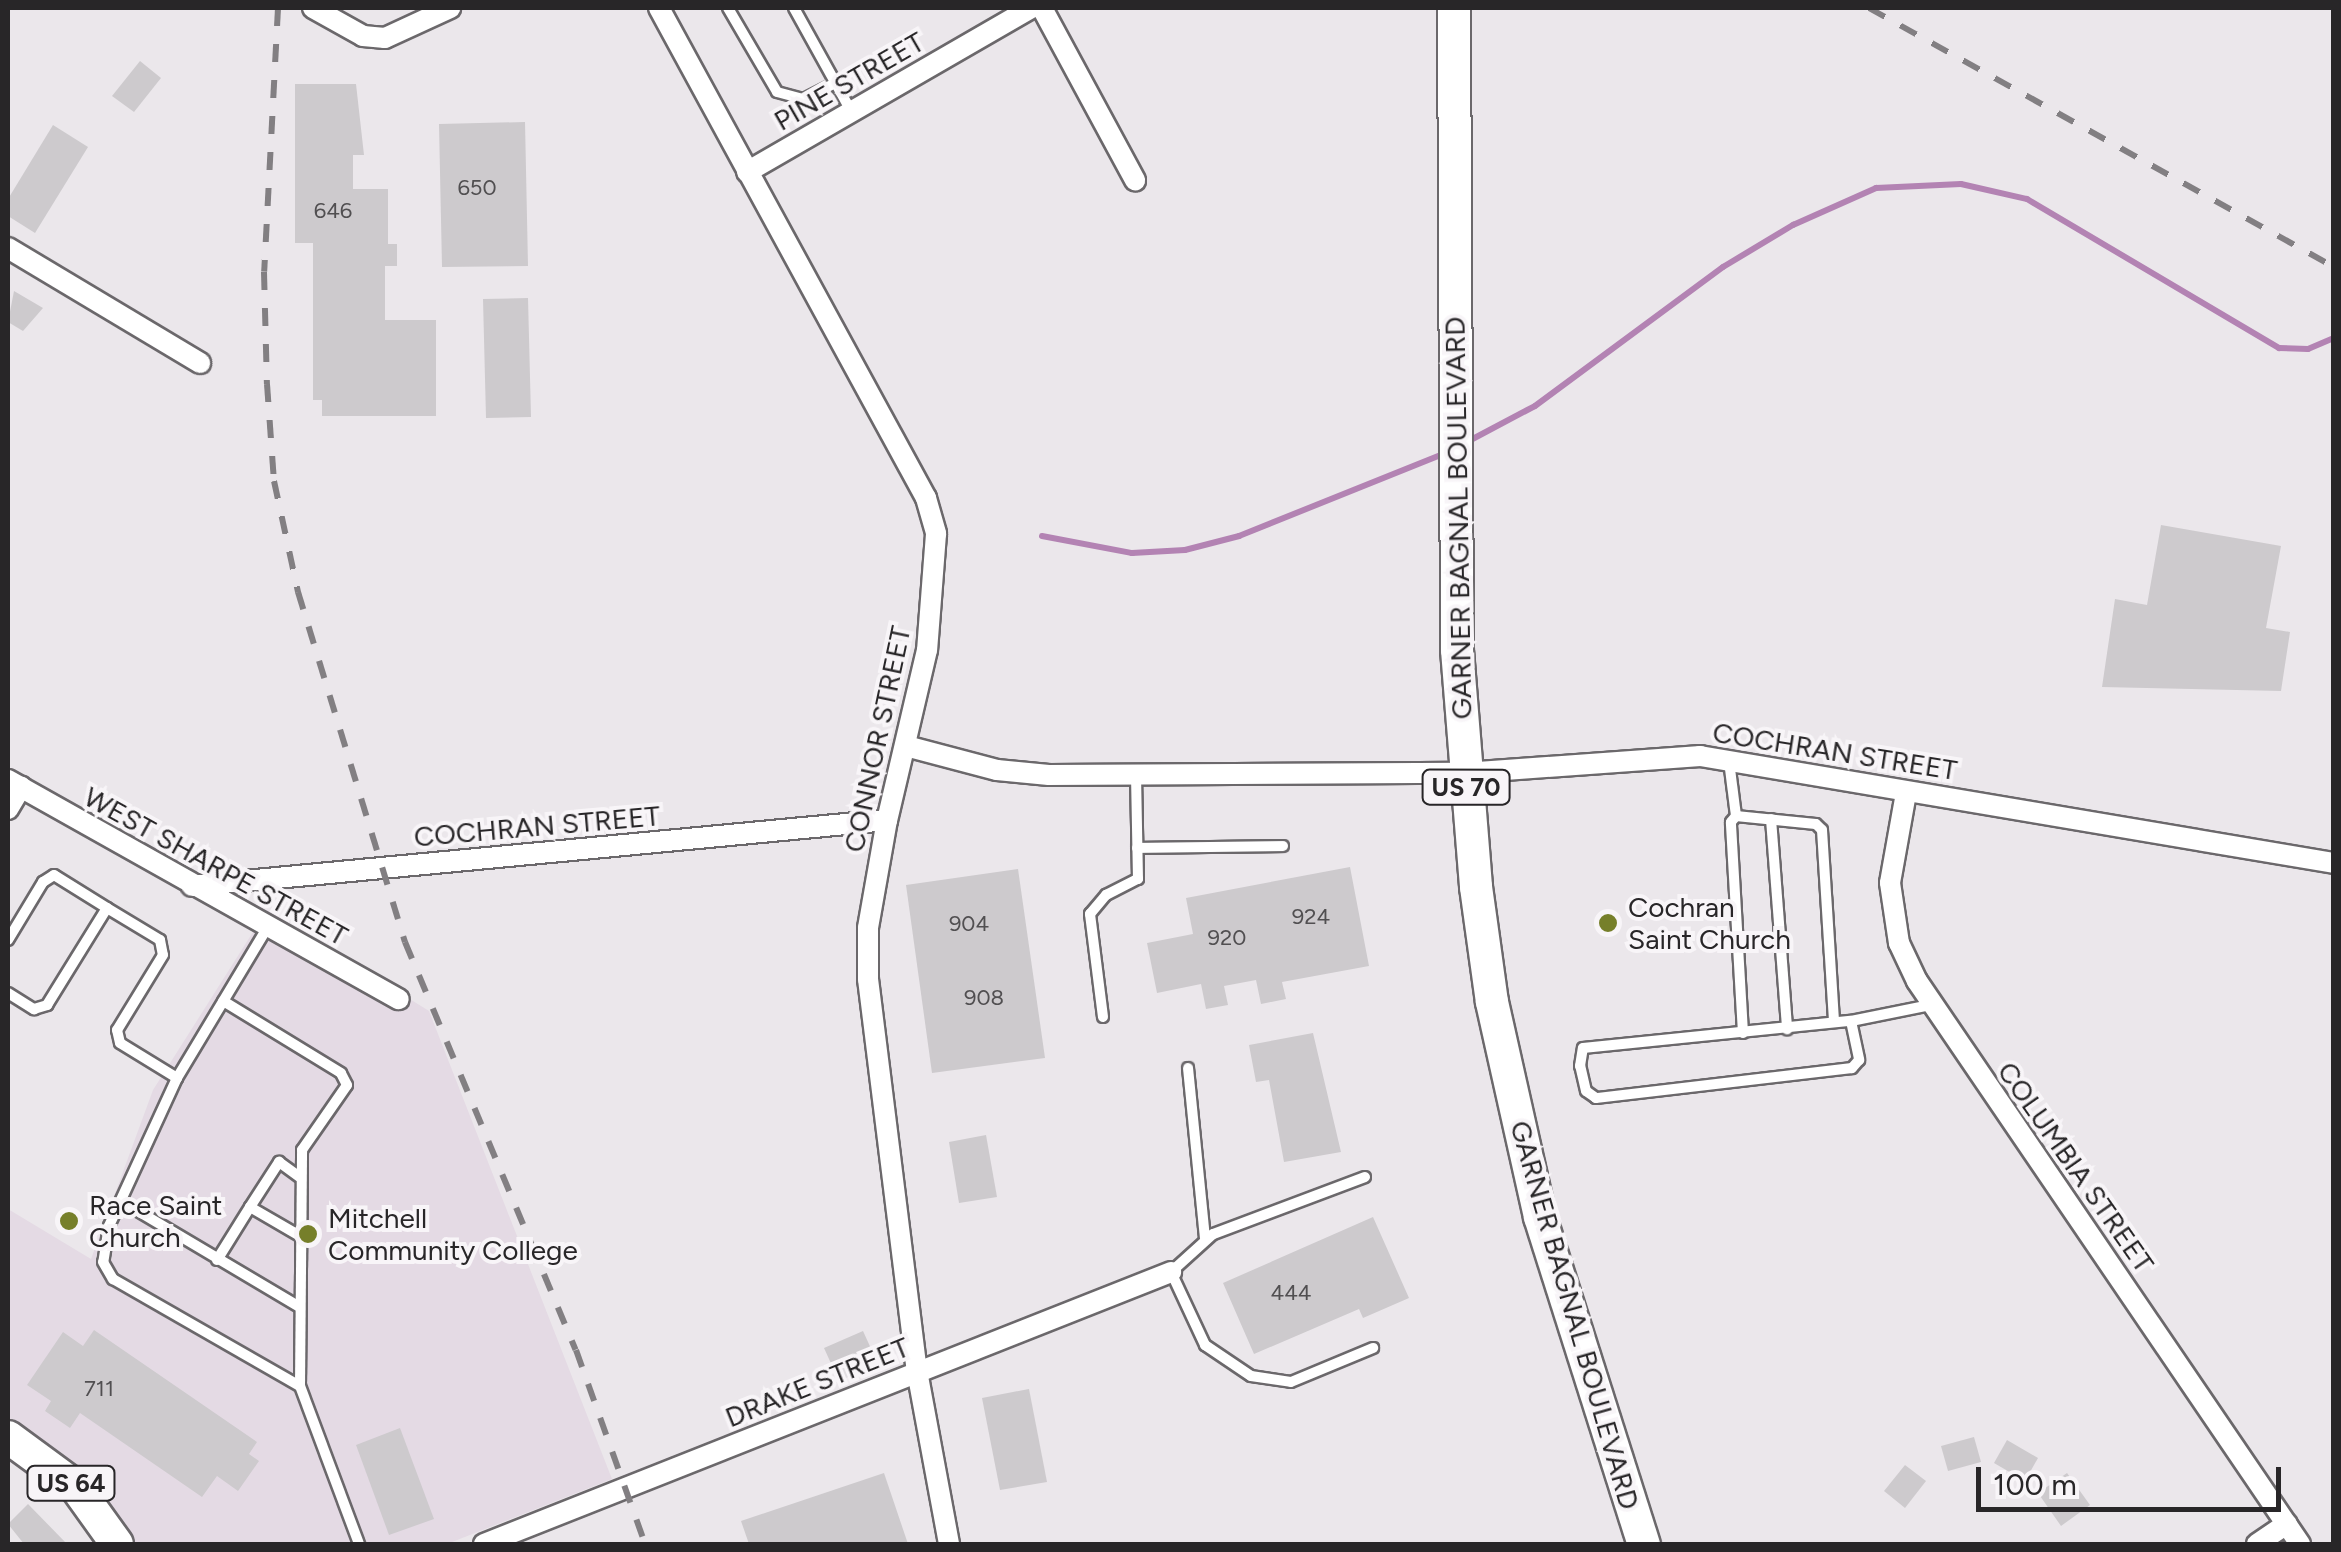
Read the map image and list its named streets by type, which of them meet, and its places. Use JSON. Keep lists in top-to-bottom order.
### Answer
{
  "streets": {
    "main road": ["GARNER BAGNAL BOULEVARD", "US 70", "US 64"],
    "street": [
      "PINE STREET",
      "CONNOR STREET",
      "COCHRAN STREET",
      "WEST SHARPE STREET",
      "COLUMBIA STREET",
      "DRAKE STREET"
    ]
  },
  "crossings": [
    ["PINE STREET", "CONNOR STREET"],
    ["GARNER BAGNAL BOULEVARD", "COCHRAN STREET"],
    ["CONNOR STREET", "COCHRAN STREET"],
    ["CONNOR STREET", "DRAKE STREET"],
    ["COCHRAN STREET", "WEST SHARPE STREET"],
    ["COCHRAN STREET", "COLUMBIA STREET"]
  ],
  "places": ["Cochran Saint Church", "Race Saint Church", "Mitchell Community College"],
  "house_numbers": [
    "650",
    "646",
    "924",
    "904",
    "920",
    "908",
    "444",
    "711"
  ],
  "scale_bar": "100 m"
}
